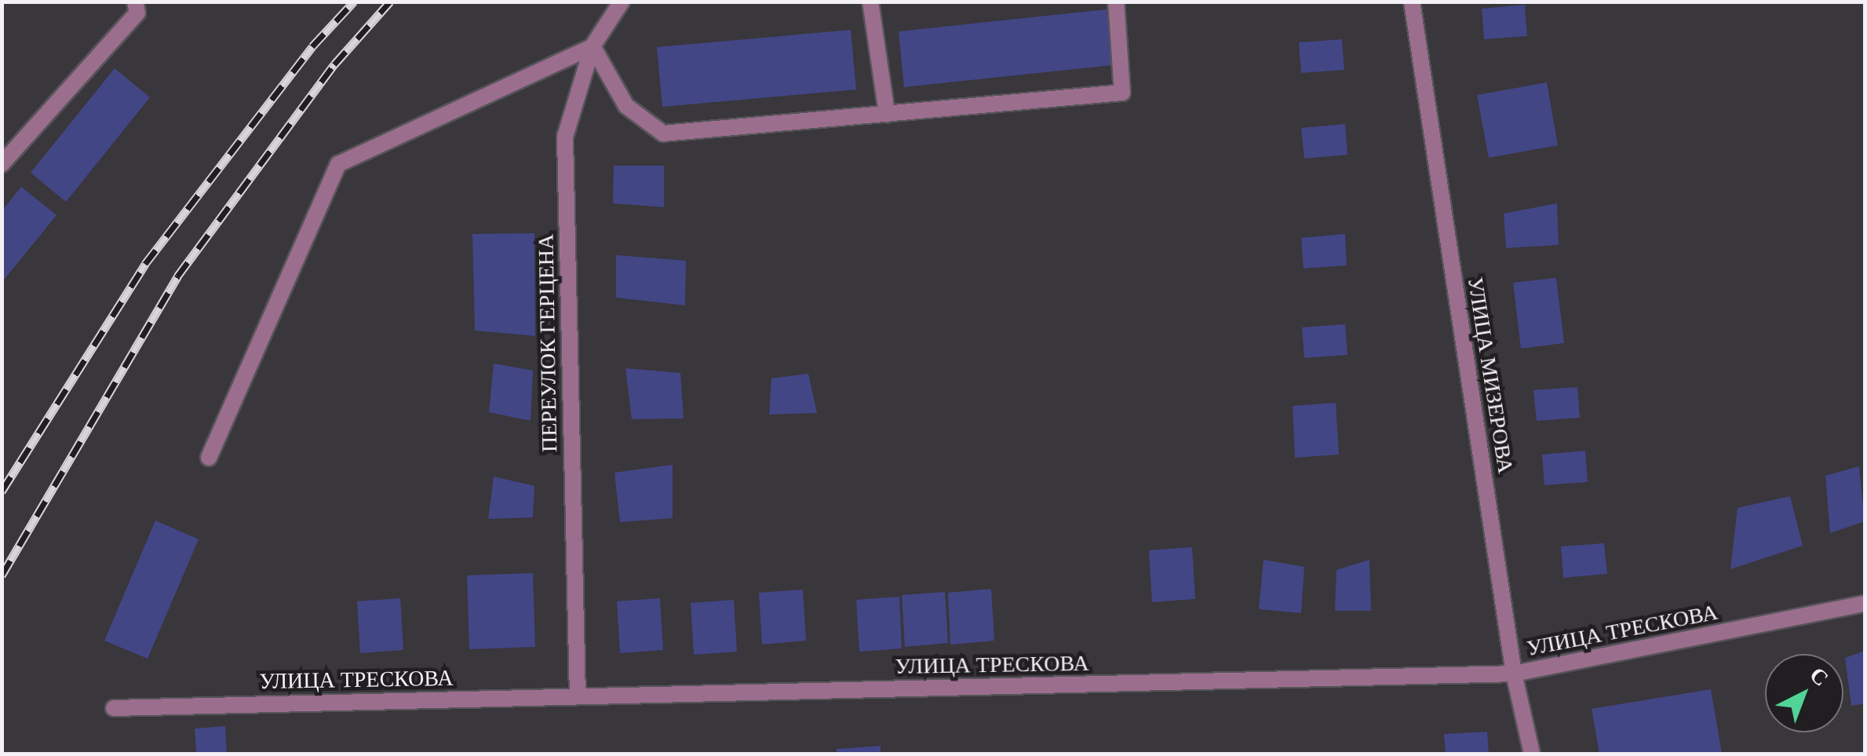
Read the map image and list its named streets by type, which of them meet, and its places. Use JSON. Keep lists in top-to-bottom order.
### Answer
{
  "streets": {
    "street": ["ПЕРЕУЛОК ГЕРЦЕНА", "УЛИЦА МИЗЕРОВА", "УЛИЦА ТРЕСКОВА"]
  },
  "crossings": [
    ["ПЕРЕУЛОК ГЕРЦЕНА", "УЛИЦА ТРЕСКОВА"],
    ["УЛИЦА МИЗЕРОВА", "УЛИЦА ТРЕСКОВА"]
  ],
  "north": "top right"
}
